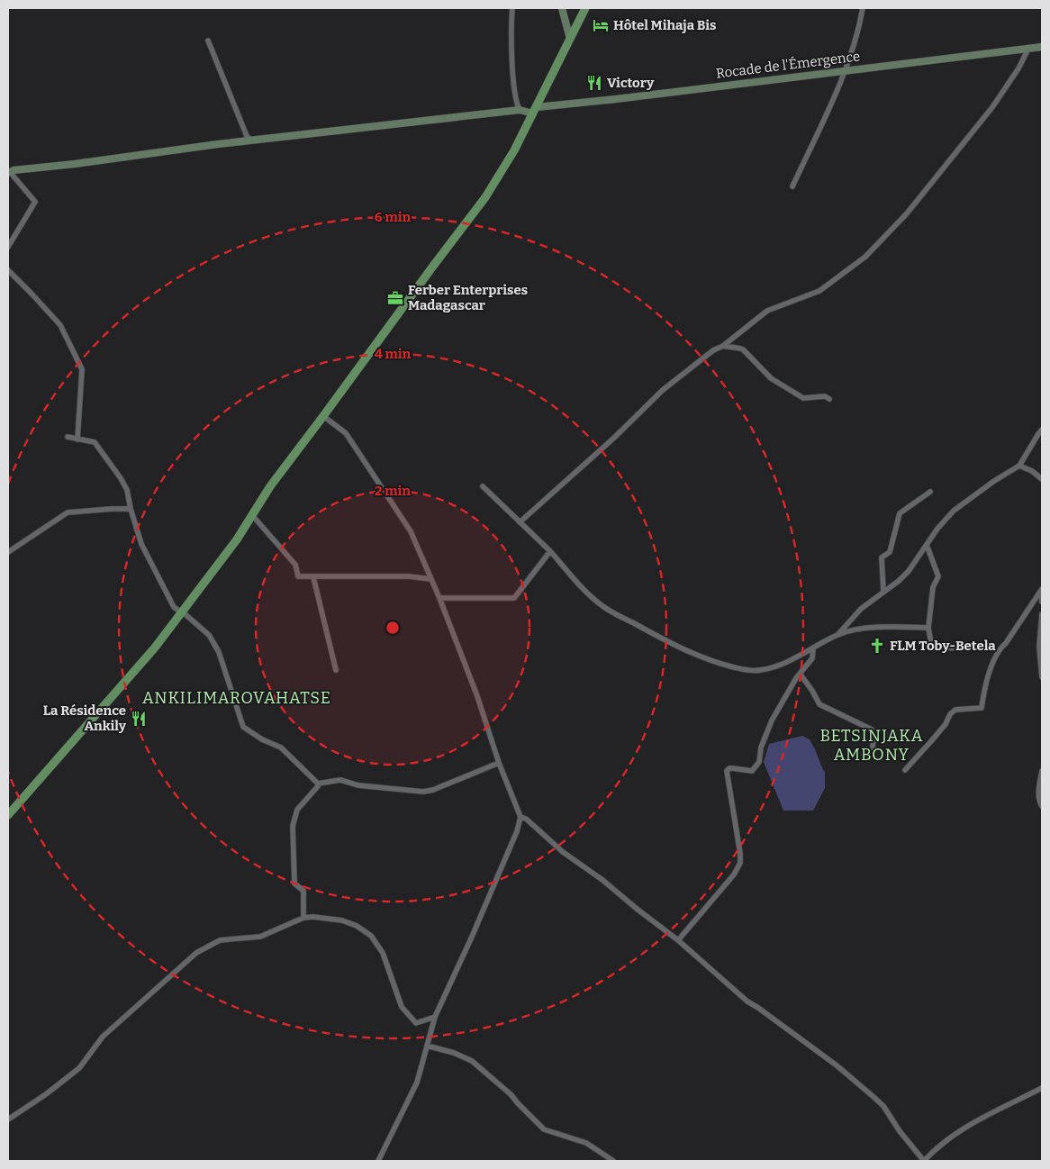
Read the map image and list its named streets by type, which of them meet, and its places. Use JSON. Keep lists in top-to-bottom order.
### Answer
{
  "streets": {
    "street": ["Rocade de l'Émergence"]
  },
  "districts": ["ANKILIMAROVAHATSE", "BETSINJAKA AMBONY"],
  "places": {
    "hotel": ["Hôtel Mihaja Bis"],
    "restaurant": ["Victory", "La Résidence Ankily"],
    "office": ["Ferber Enterprises Madagascar"],
    "church": ["FLM Toby-Betela"]
  },
  "rings": ["6 min", "4 min", "2 min"]
}
